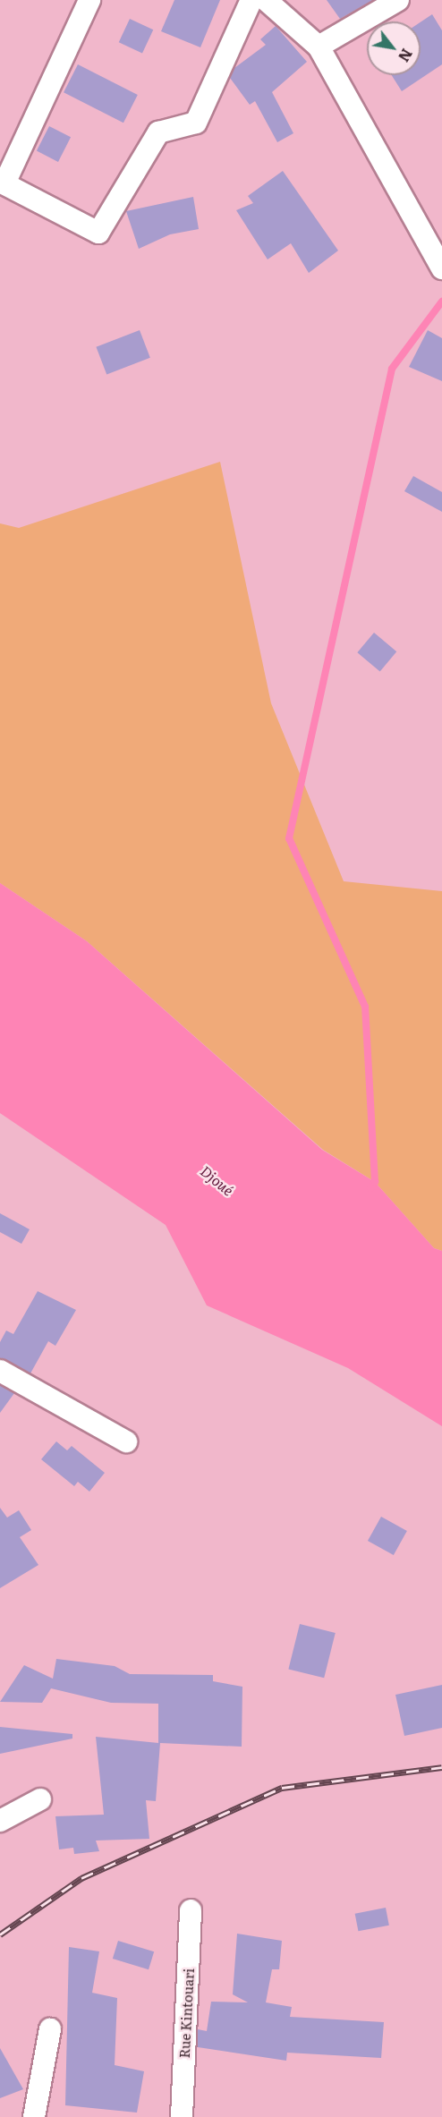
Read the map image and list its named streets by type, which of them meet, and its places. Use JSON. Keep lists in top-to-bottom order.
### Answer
{
  "streets": {
    "street": ["Rue Kintouari"]
  },
  "water": ["Djoué"],
  "north": "bottom right"
}
